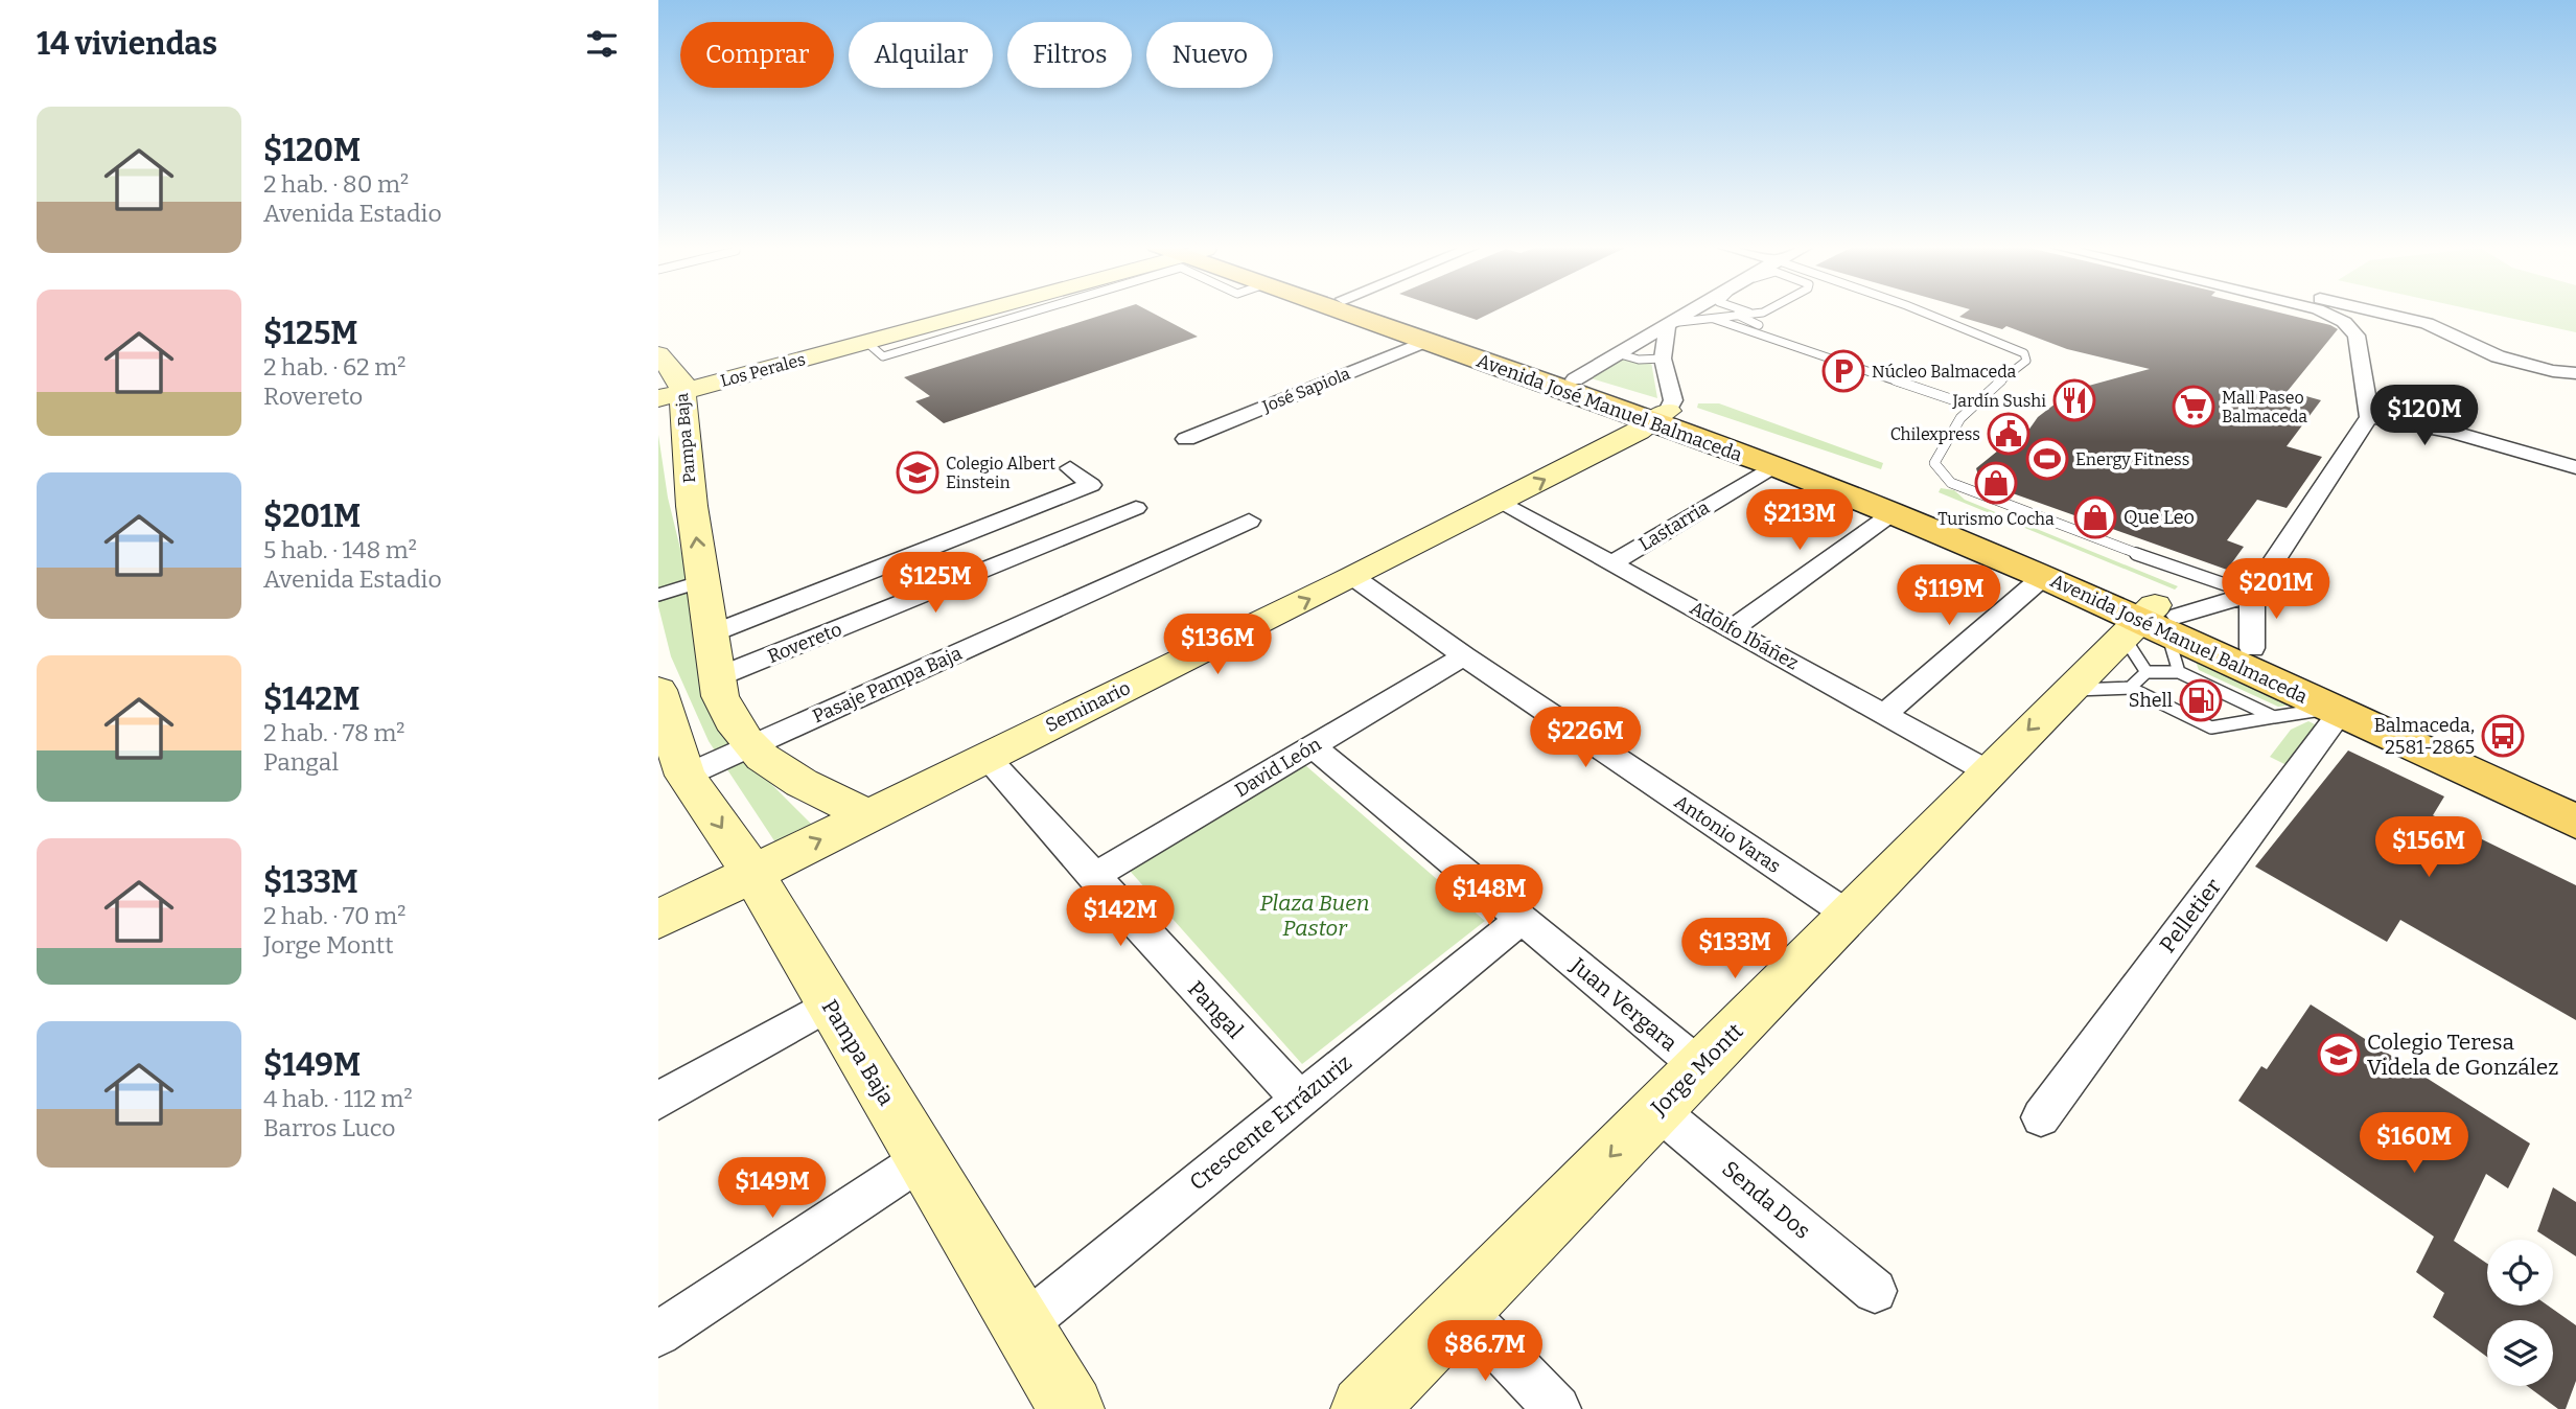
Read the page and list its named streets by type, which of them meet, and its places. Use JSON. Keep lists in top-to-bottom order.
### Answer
{
  "streets": {
    "main road": ["Avenida José Manuel Balmaceda"],
    "street": [
      "Los Perales",
      "José Sapiola",
      "Pampa Baja",
      "Lastarria",
      "Adolfo Ibáñez",
      "Rovereto",
      "Pasaje Pampa Baja",
      "Seminario",
      "David León",
      "Antonio Varas",
      "Pelletier",
      "Juan Vergara",
      "Pangal",
      "Jorge Montt",
      "Crescente Errázuriz",
      "Senda Dos"
    ]
  },
  "crossings": [
    ["Los Perales", "Pampa Baja"],
    ["José Sapiola", "Avenida José Manuel Balmaceda"],
    ["Avenida José Manuel Balmaceda", "Lastarria"],
    ["Avenida José Manuel Balmaceda", "Seminario"],
    ["Avenida José Manuel Balmaceda", "Pelletier"],
    ["Avenida José Manuel Balmaceda", "Jorge Montt"],
    ["Pampa Baja", "Rovereto"],
    ["Pampa Baja", "Pasaje Pampa Baja"],
    ["Pampa Baja", "Seminario"],
    ["Pampa Baja", "Crescente Errázuriz"],
    ["Lastarria", "Adolfo Ibáñez"],
    ["Adolfo Ibáñez", "Seminario"],
    ["Adolfo Ibáñez", "Jorge Montt"],
    ["Seminario", "Antonio Varas"],
    ["Seminario", "Pangal"],
    ["David León", "Antonio Varas"],
    ["David León", "Juan Vergara"],
    ["David León", "Pangal"],
    ["Antonio Varas", "Jorge Montt"],
    ["Juan Vergara", "Jorge Montt"],
    ["Juan Vergara", "Crescente Errázuriz"],
    ["Pangal", "Crescente Errázuriz"],
    ["Jorge Montt", "Senda Dos"]
  ],
  "parks": ["Plaza Buen Pastor"],
  "places": {
    "parking": ["Núcleo Balmaceda"],
    "restaurant": ["Jardín Sushi"],
    "supermarket": ["Mall Paseo Balmaceda"],
    "public building": ["Chilexpress"],
    "sports": ["Energy Fitness"],
    "school or university": ["Colegio Albert Einstein", "Colegio Teresa Videla de González"],
    "shop": ["Turismo Cocha", "Que Leo"],
    "fuel station": ["Shell"],
    "bus stop": ["Balmaceda, 2581-2865"]
  },
  "page": {
    "heading": "14 viviendas",
    "chip": [
      "Comprar",
      "Alquilar",
      "Filtros",
      "Nuevo"
    ],
    "list": [
      {
        "name": "$120M",
        "note": "2 hab. · 80 m² · Avenida Estadio"
      },
      {
        "name": "$125M",
        "note": "2 hab. · 62 m² · Rovereto"
      },
      {
        "name": "$201M",
        "note": "5 hab. · 148 m² · Avenida Estadio"
      },
      {
        "name": "$142M",
        "note": "2 hab. · 78 m² · Pangal"
      },
      {
        "name": "$133M",
        "note": "2 hab. · 70 m² · Jorge Montt"
      },
      {
        "name": "$149M",
        "note": "4 hab. · 112 m² · Barros Luco"
      }
    ],
    "price": [
      "$120M",
      "$213M",
      "$125M",
      "$201M",
      "$119M",
      "$136M",
      "$226M",
      "$156M",
      "$148M",
      "$142M",
      "$133M",
      "$160M",
      "$149M",
      "$86.7M"
    ]
  }
}
